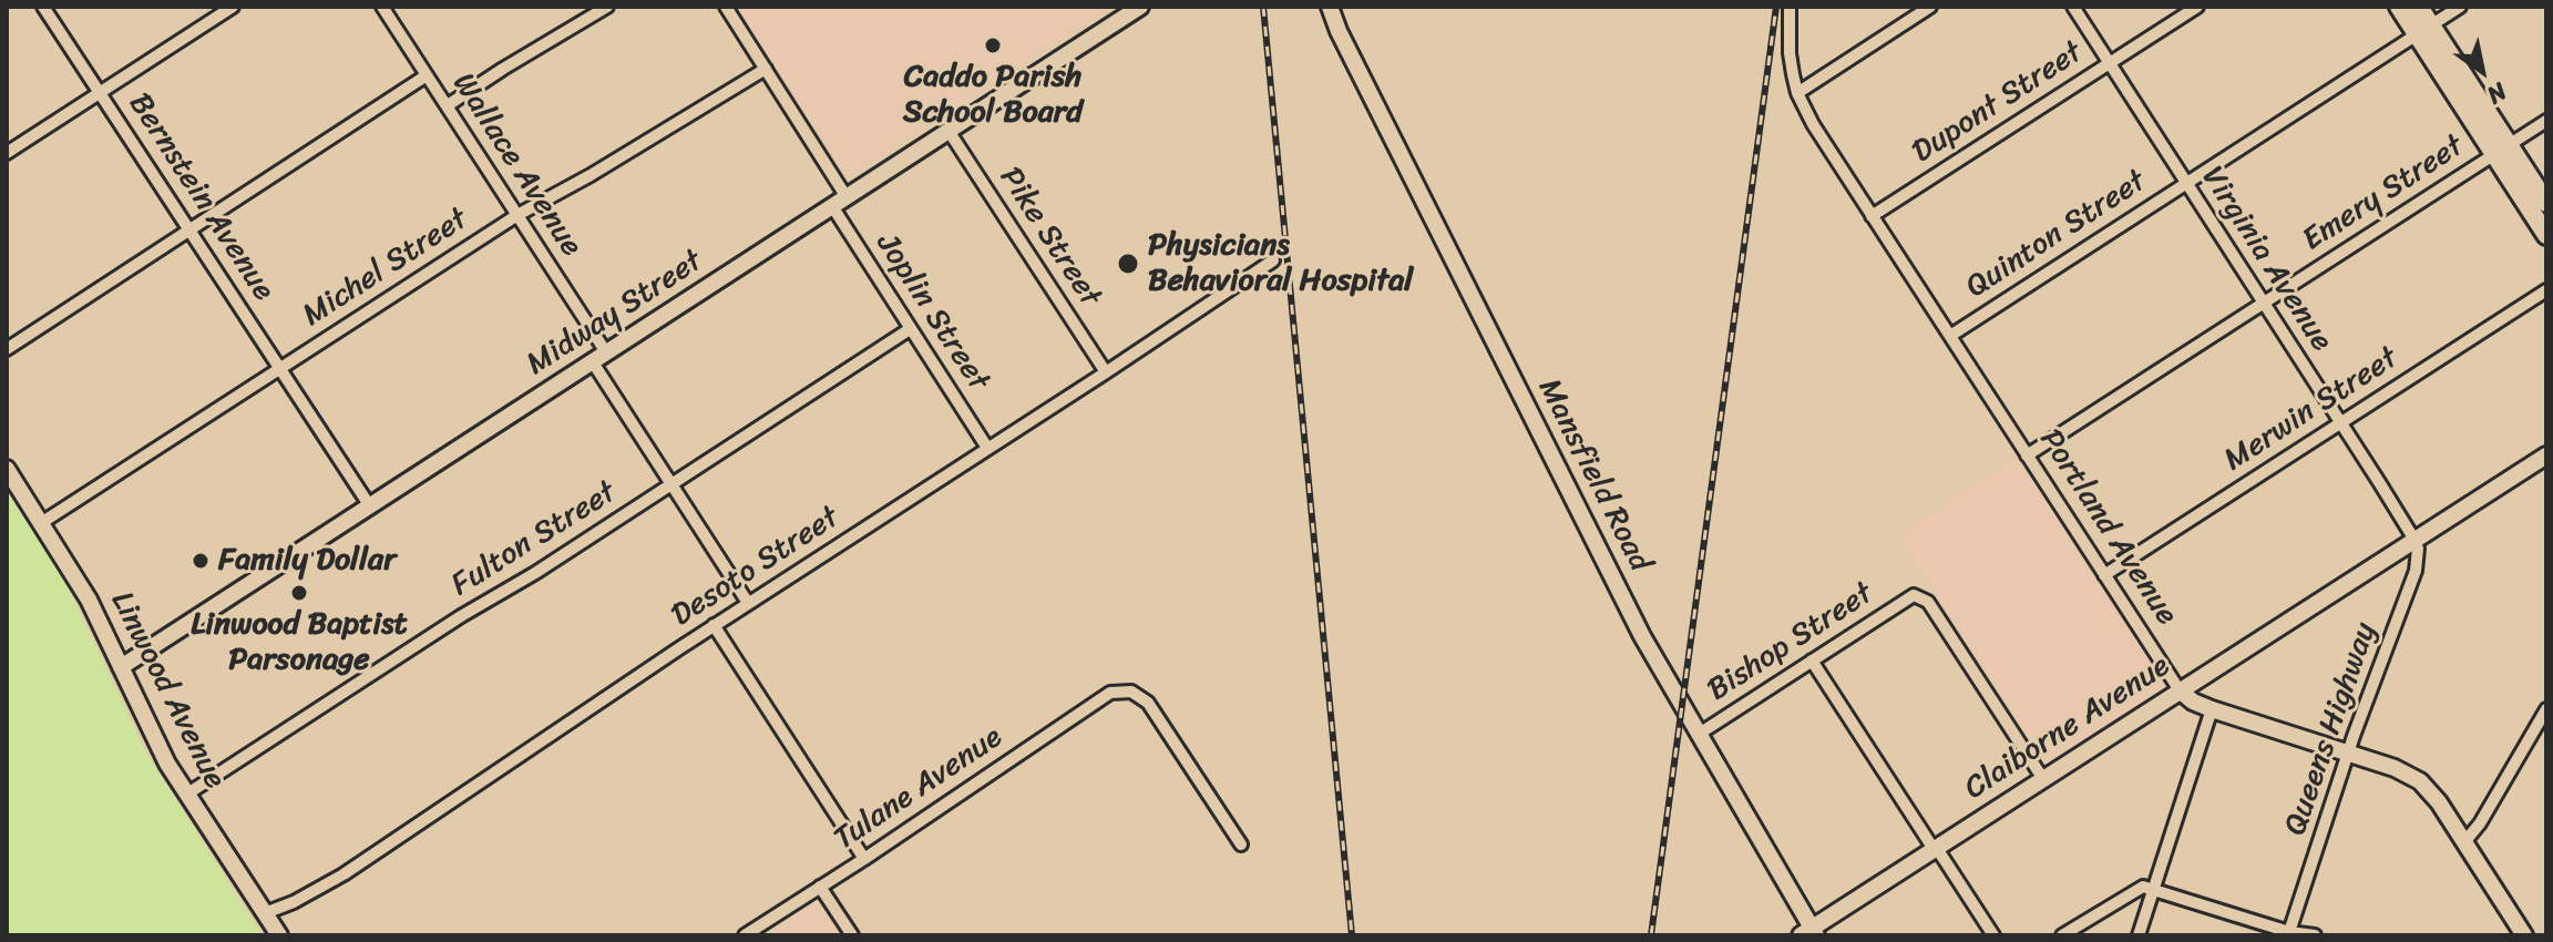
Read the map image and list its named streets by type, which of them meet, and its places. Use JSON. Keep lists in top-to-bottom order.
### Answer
{
  "streets": {
    "street": [
      "Dupont Street",
      "Wallace Avenue",
      "Emery Street",
      "Bernstein Avenue",
      "Quinton Street",
      "Pike Street",
      "Virginia Avenue",
      "Michel Street",
      "Joplin Street",
      "Midway Street",
      "Merwin Street",
      "Mansfield Road",
      "Portland Avenue",
      "Fulton Street",
      "Desoto Street",
      "Bishop Street",
      "Linwood Avenue",
      "Claiborne Avenue",
      "Queens Highway",
      "Tulane Avenue"
    ]
  },
  "crossings": [
    ["Dupont Street", "Virginia Avenue"],
    ["Dupont Street", "Portland Avenue"],
    ["Wallace Avenue", "Michel Street"],
    ["Wallace Avenue", "Midway Street"],
    ["Wallace Avenue", "Fulton Street"],
    ["Wallace Avenue", "Desoto Street"],
    ["Emery Street", "Virginia Avenue"],
    ["Emery Street", "Portland Avenue"],
    ["Bernstein Avenue", "Michel Street"],
    ["Bernstein Avenue", "Midway Street"],
    ["Quinton Street", "Virginia Avenue"],
    ["Quinton Street", "Portland Avenue"],
    ["Pike Street", "Midway Street"],
    ["Pike Street", "Desoto Street"],
    ["Virginia Avenue", "Merwin Street"],
    ["Virginia Avenue", "Claiborne Avenue"],
    ["Virginia Avenue", "Queens Highway"],
    ["Michel Street", "Linwood Avenue"],
    ["Joplin Street", "Midway Street"],
    ["Joplin Street", "Fulton Street"],
    ["Joplin Street", "Desoto Street"],
    ["Midway Street", "Linwood Avenue"],
    ["Merwin Street", "Portland Avenue"],
    ["Mansfield Road", "Bishop Street"],
    ["Mansfield Road", "Claiborne Avenue"],
    ["Portland Avenue", "Claiborne Avenue"],
    ["Portland Avenue", "Queens Highway"],
    ["Fulton Street", "Linwood Avenue"],
    ["Desoto Street", "Linwood Avenue"],
    ["Bishop Street", "Claiborne Avenue"],
    ["Claiborne Avenue", "Queens Highway"]
  ],
  "places": [
    "Caddo Parish School Board",
    "Physicians Behavioral Hospital",
    "Family Dollar",
    "Linwood Baptist Parsonage"
  ],
  "north": "bottom right"
}
